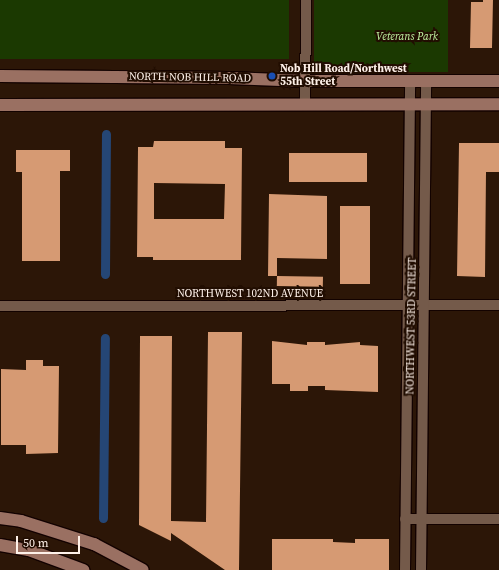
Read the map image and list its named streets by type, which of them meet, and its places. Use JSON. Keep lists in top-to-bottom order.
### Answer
{
  "streets": {
    "main road": ["NORTH NOB HILL ROAD"],
    "street": ["NORTHWEST 102ND AVENUE", "NORTHWEST 53RD STREET"]
  },
  "crossings": [
    ["NORTH NOB HILL ROAD", "NORTHWEST 53RD STREET"],
    ["NORTHWEST 102ND AVENUE", "NORTHWEST 53RD STREET"]
  ],
  "parks": ["Veterans Park"],
  "places": ["Nob Hill Road/Northwest 55th Street"],
  "scale_bar": "50 m"
}
